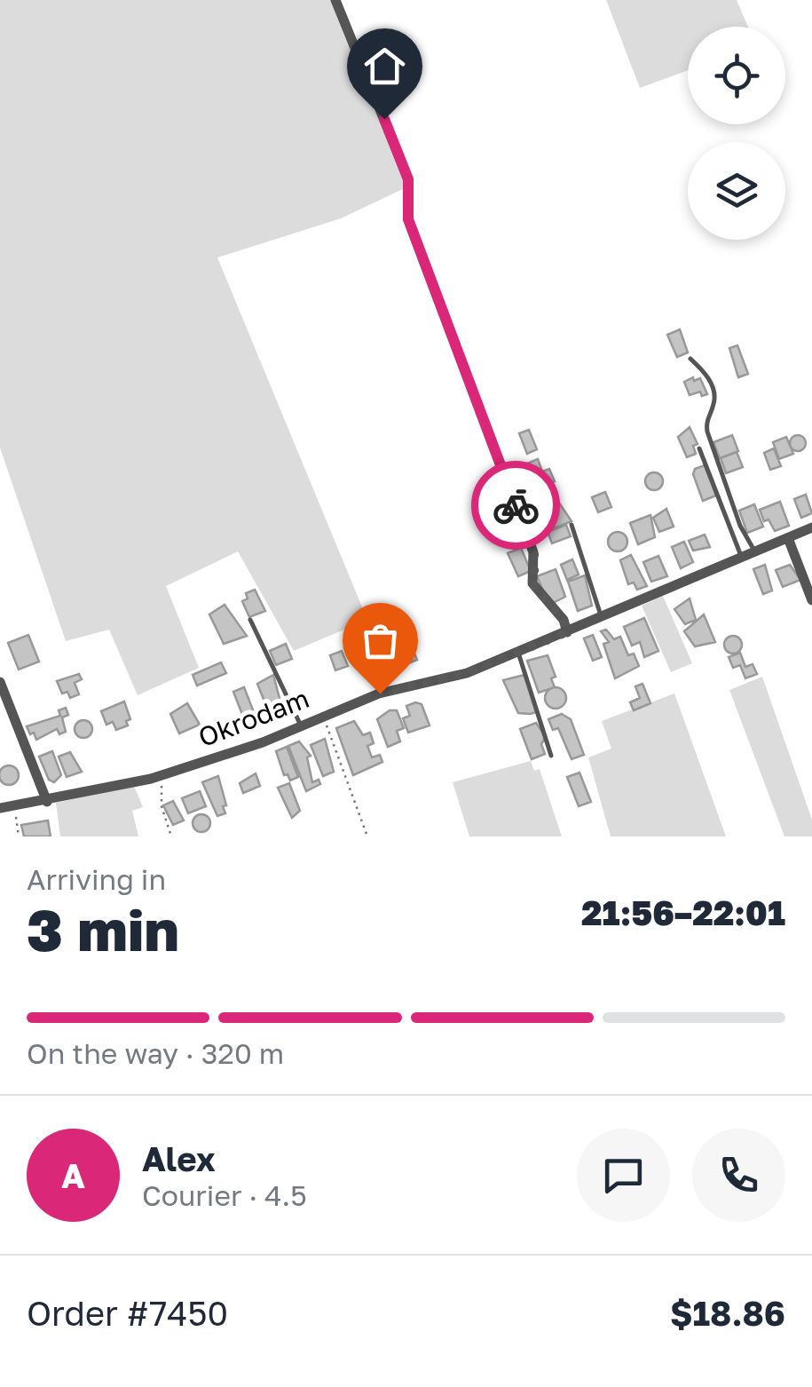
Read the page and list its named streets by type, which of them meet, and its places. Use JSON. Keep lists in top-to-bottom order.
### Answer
{
  "streets": {
    "street": ["Okrodam"]
  },
  "page": {
    "heading": ["3 min", "Arriving in", "21:56–22:01"],
    "panel": [
      "Alex",
      "Courier · 4.5",
      "Order #7450",
      "$18.86"
    ],
    "bar": "On the way · 320 m",
    "round": "A"
  }
}
